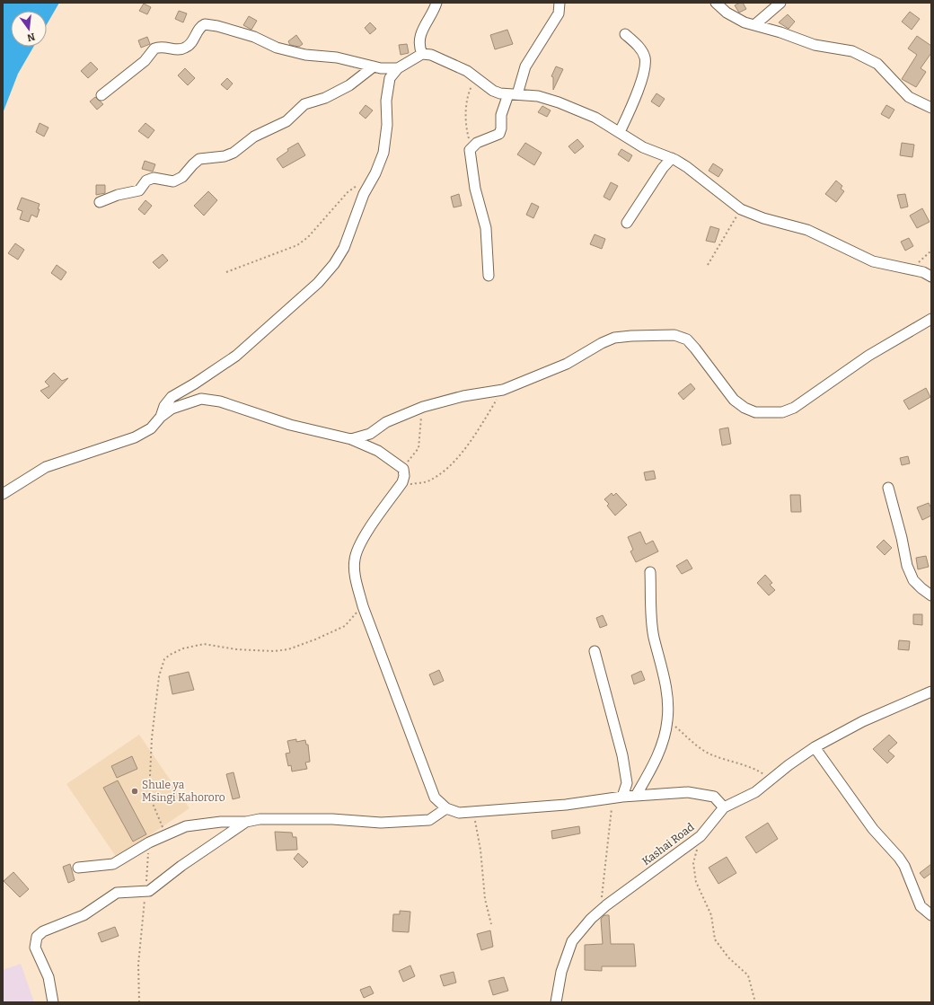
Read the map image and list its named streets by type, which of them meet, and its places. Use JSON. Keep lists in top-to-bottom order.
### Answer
{
  "streets": {
    "street": ["Kashai Road"]
  },
  "places": ["Shule ya Msingi Kahororo"],
  "north": "bottom"
}
